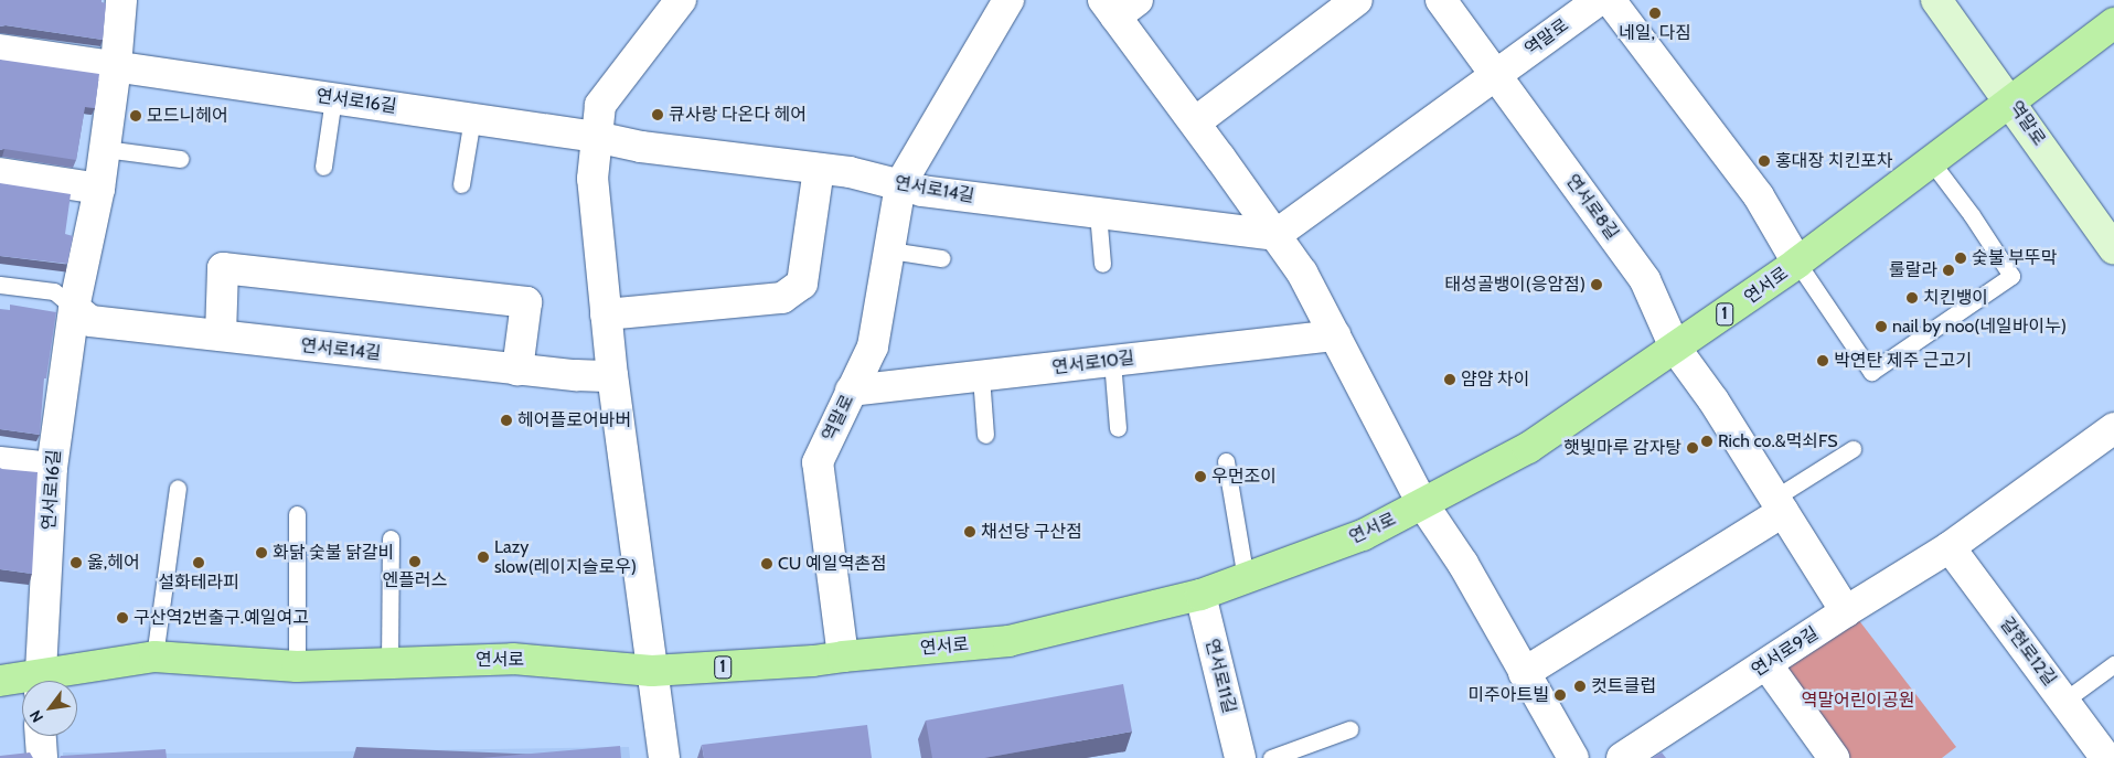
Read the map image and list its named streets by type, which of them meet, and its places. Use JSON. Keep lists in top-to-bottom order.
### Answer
{
  "streets": {
    "main road": ["연서로", "1"],
    "street": [
      "역말로",
      "연서로16길",
      "연서로14길",
      "연서로8길",
      "연서로10길",
      "연서로9길",
      "갈현로12길",
      "연서로11길"
    ]
  },
  "crossings": [
    ["역말로", "연서로14길"],
    ["역말로", "연서로8길"],
    ["역말로", "연서로"],
    ["역말로", "연서로10길"],
    ["연서로16길", "연서로14길"],
    ["연서로8길", "연서로"],
    ["연서로8길", "연서로9길"],
    ["연서로", "연서로11길"],
    ["연서로9길", "갈현로12길"]
  ],
  "parks": ["역말어린이공원"],
  "places": [
    "네일, 다짐",
    "큐사랑 다온다 헤어",
    "모드니헤어",
    "홍대장 치킨포차",
    "숯불 부뚜막",
    "룰랄라",
    "태성골뱅이(응암점)",
    "치킨뱅이",
    "nail by noo(네일바이누)",
    "박연탄 제주 근고기",
    "얌얌 차이",
    "헤어플로어바버",
    "Rich co.&먹쇠FS",
    "햇빛마루 감자탕",
    "우먼조이",
    "채선당 구산점",
    "화닭 숯불 닭갈비",
    "Lazy slow(레이지슬로우)",
    "엔플러스",
    "옳,헤어",
    "설화테라피",
    "CU 예일역촌점",
    "구산역2번출구.예일여고",
    "컷트클럽",
    "미주아트빌"
  ],
  "north": "bottom left"
}
